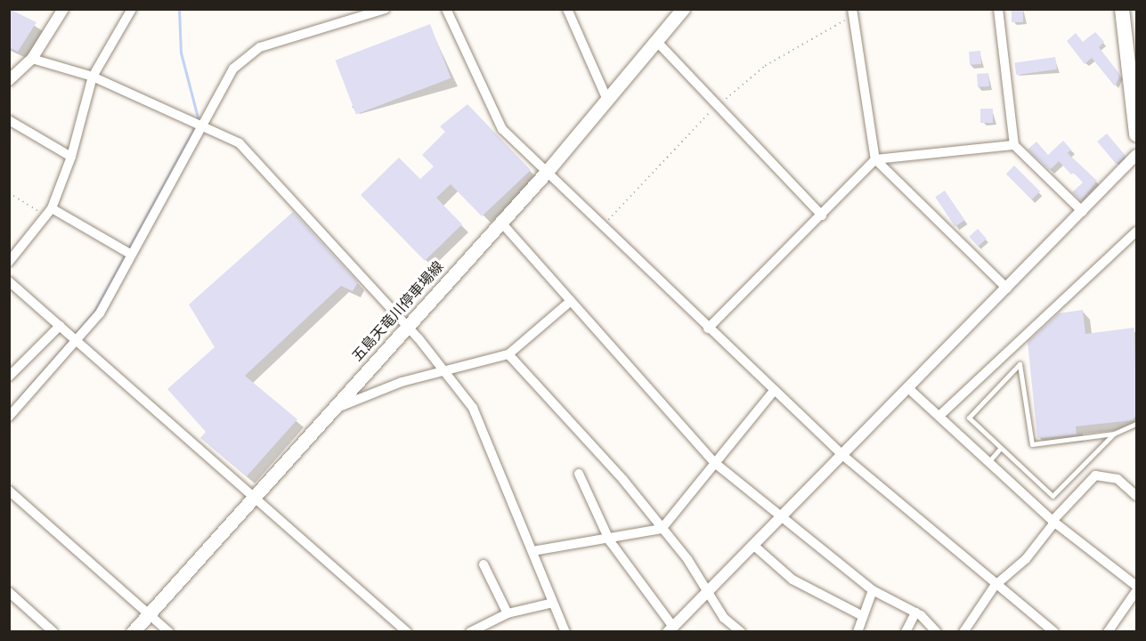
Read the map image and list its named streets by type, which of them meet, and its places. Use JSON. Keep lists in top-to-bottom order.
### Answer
{
  "streets": {
    "main road": ["五島天竜川停車場線"]
  }
}
